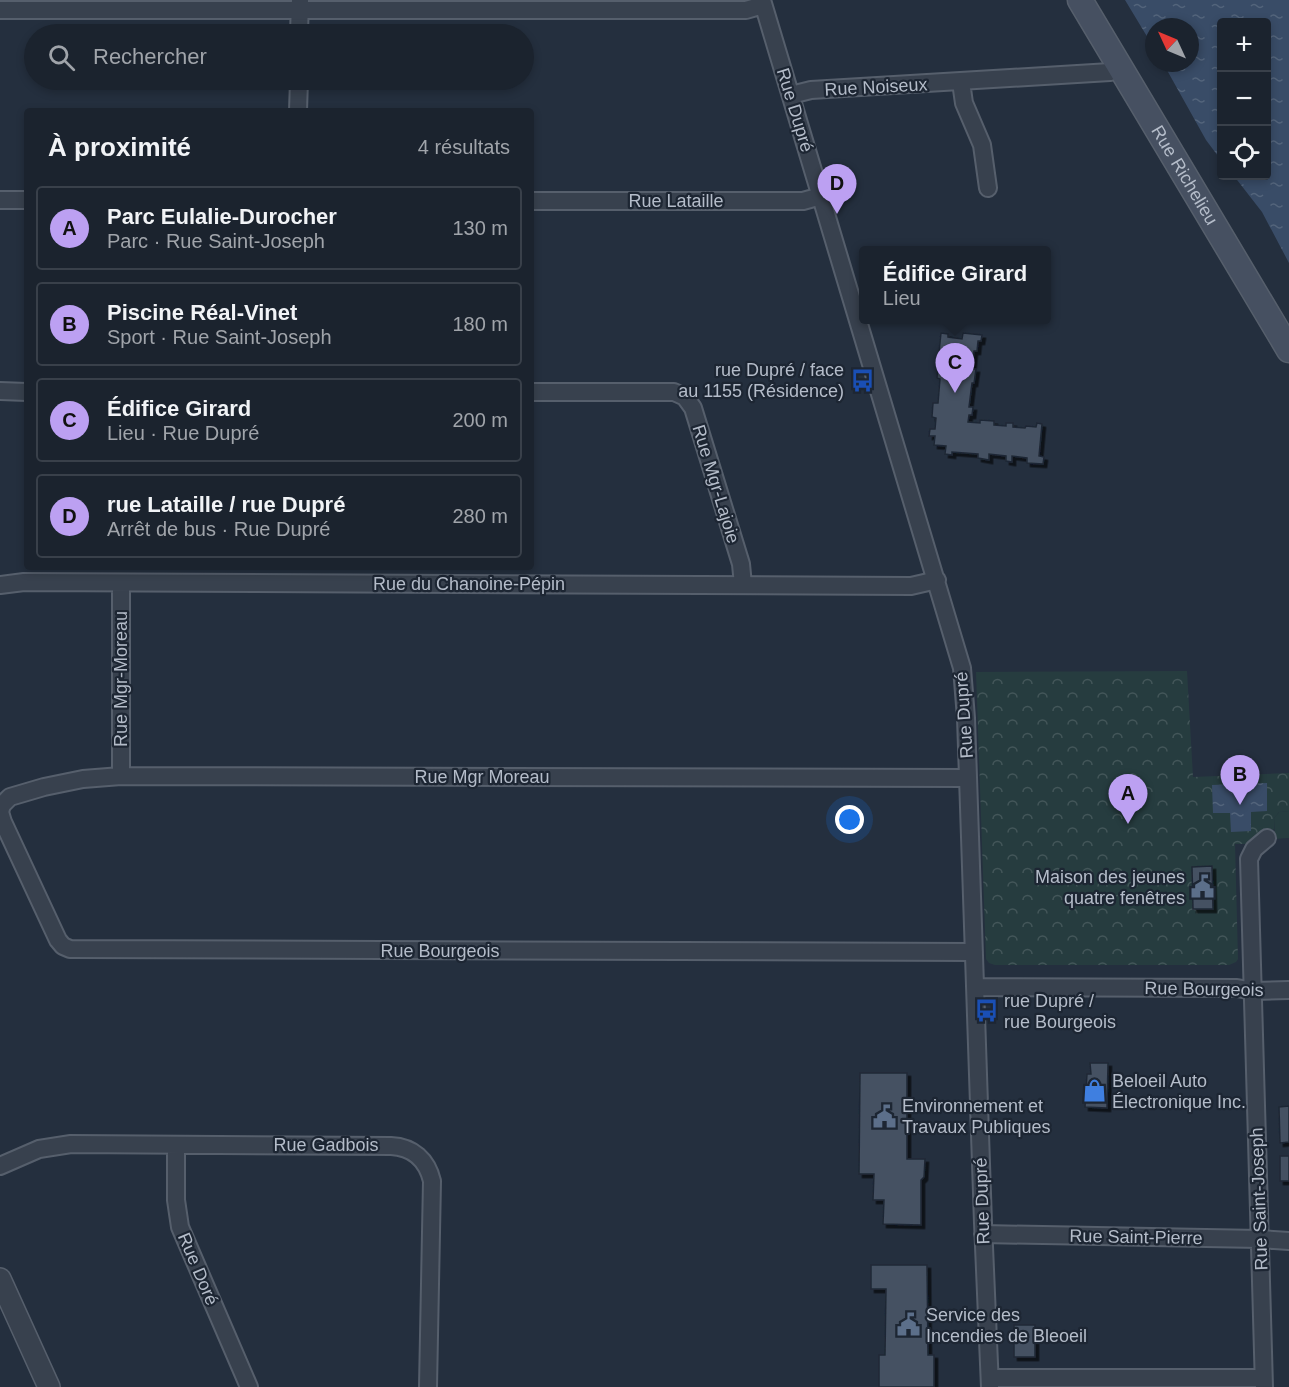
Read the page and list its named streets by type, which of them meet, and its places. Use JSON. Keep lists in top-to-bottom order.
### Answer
{
  "streets": {
    "main road": ["Rue Richelieu"],
    "street": [
      "Rue Noiseux",
      "Rue Dupré",
      "Rue Lataille",
      "Rue Mgr-Lajoie",
      "Rue du Chanoine-Pépin",
      "Rue Mgr-Moreau",
      "Rue Mgr Moreau",
      "Rue Bourgeois",
      "Rue Gadbois",
      "Rue Saint-Joseph",
      "Rue Saint-Pierre",
      "Rue Doré"
    ]
  },
  "crossings": [
    ["Rue Noiseux", "Rue Dupré"],
    ["Rue Noiseux", "Rue Richelieu"],
    ["Rue Dupré", "Rue Lataille"],
    ["Rue Dupré", "Rue du Chanoine-Pépin"],
    ["Rue Dupré", "Rue Mgr Moreau"],
    ["Rue Dupré", "Rue Bourgeois"],
    ["Rue Dupré", "Rue Saint-Pierre"],
    ["Rue Mgr-Lajoie", "Rue du Chanoine-Pépin"],
    ["Rue du Chanoine-Pépin", "Rue Mgr-Moreau"],
    ["Rue Mgr-Moreau", "Rue Mgr Moreau"],
    ["Rue Mgr Moreau", "Rue Bourgeois"],
    ["Rue Bourgeois", "Rue Saint-Joseph"],
    ["Rue Gadbois", "Rue Doré"],
    ["Rue Saint-Joseph", "Rue Saint-Pierre"]
  ],
  "places": {
    "bus stop": ["rue Dupré / face au 1155 (Résidence)", "rue Dupré / rue Bourgeois"],
    "public building": ["Maison des jeunes quatre fenêtres", "Environnement et Travaux Publiques", "Service des Incendies de Bleoeil"],
    "shop": ["Beloeil Auto Électronique Inc."]
  },
  "north": "top left",
  "page": {
    "map_buttons": ["+", "−"],
    "search": "Rechercher",
    "heading": ["À proximité", "4 résultats"],
    "pins": [
      "D",
      "C",
      "B",
      "A"
    ],
    "list": [
      {
        "mark": "A",
        "name": "Parc Eulalie-Durocher",
        "note": "Parc · Rue Saint-Joseph",
        "value": "130 m"
      },
      {
        "mark": "B",
        "name": "Piscine Réal-Vinet",
        "note": "Sport · Rue Saint-Joseph",
        "value": "180 m"
      },
      {
        "mark": "C",
        "name": "Édifice Girard",
        "note": "Lieu · Rue Dupré",
        "value": "200 m"
      },
      {
        "mark": "D",
        "name": "rue Lataille / rue Dupré",
        "note": "Arrêt de bus · Rue Dupré",
        "value": "280 m"
      }
    ],
    "popup": ["Édifice Girard", "Lieu"]
  }
}
